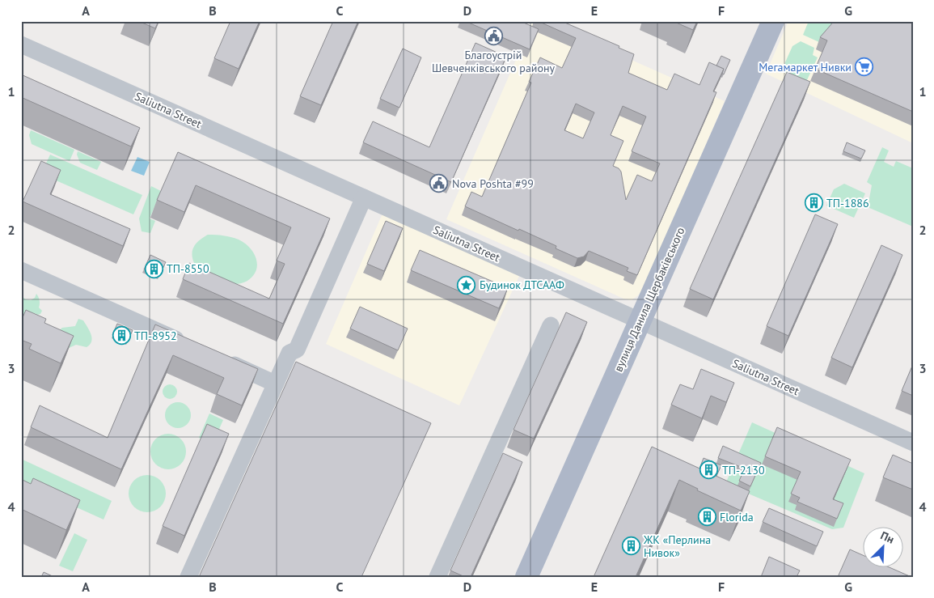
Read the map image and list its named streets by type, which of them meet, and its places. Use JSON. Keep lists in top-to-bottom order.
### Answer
{
  "streets": {
    "main road": ["вулиця Данила Щербаківського"],
    "street": ["Saliutna Street"]
  },
  "crossings": [
    ["Saliutna Street", "вулиця Данила Щербаківського"]
  ],
  "places": {
    "public building": ["Благоустрій Шевченківського району", "Nova Poshta #99"],
    "supermarket": ["Мегамаркет Нивки"],
    "building": [
      "ТП-1886",
      "ТП-8550",
      "ТП-8952",
      "ТП-2130",
      "Florida",
      "ЖК «Перлина Нивок»"
    ],
    "place": ["Будинок ДТСААФ"]
  },
  "north": "top right",
  "grid": {
    "columns": [
      "A",
      "B",
      "C",
      "D",
      "E",
      "F",
      "G"
    ],
    "rows": [
      "1",
      "2",
      "3",
      "4"
    ]
  }
}
